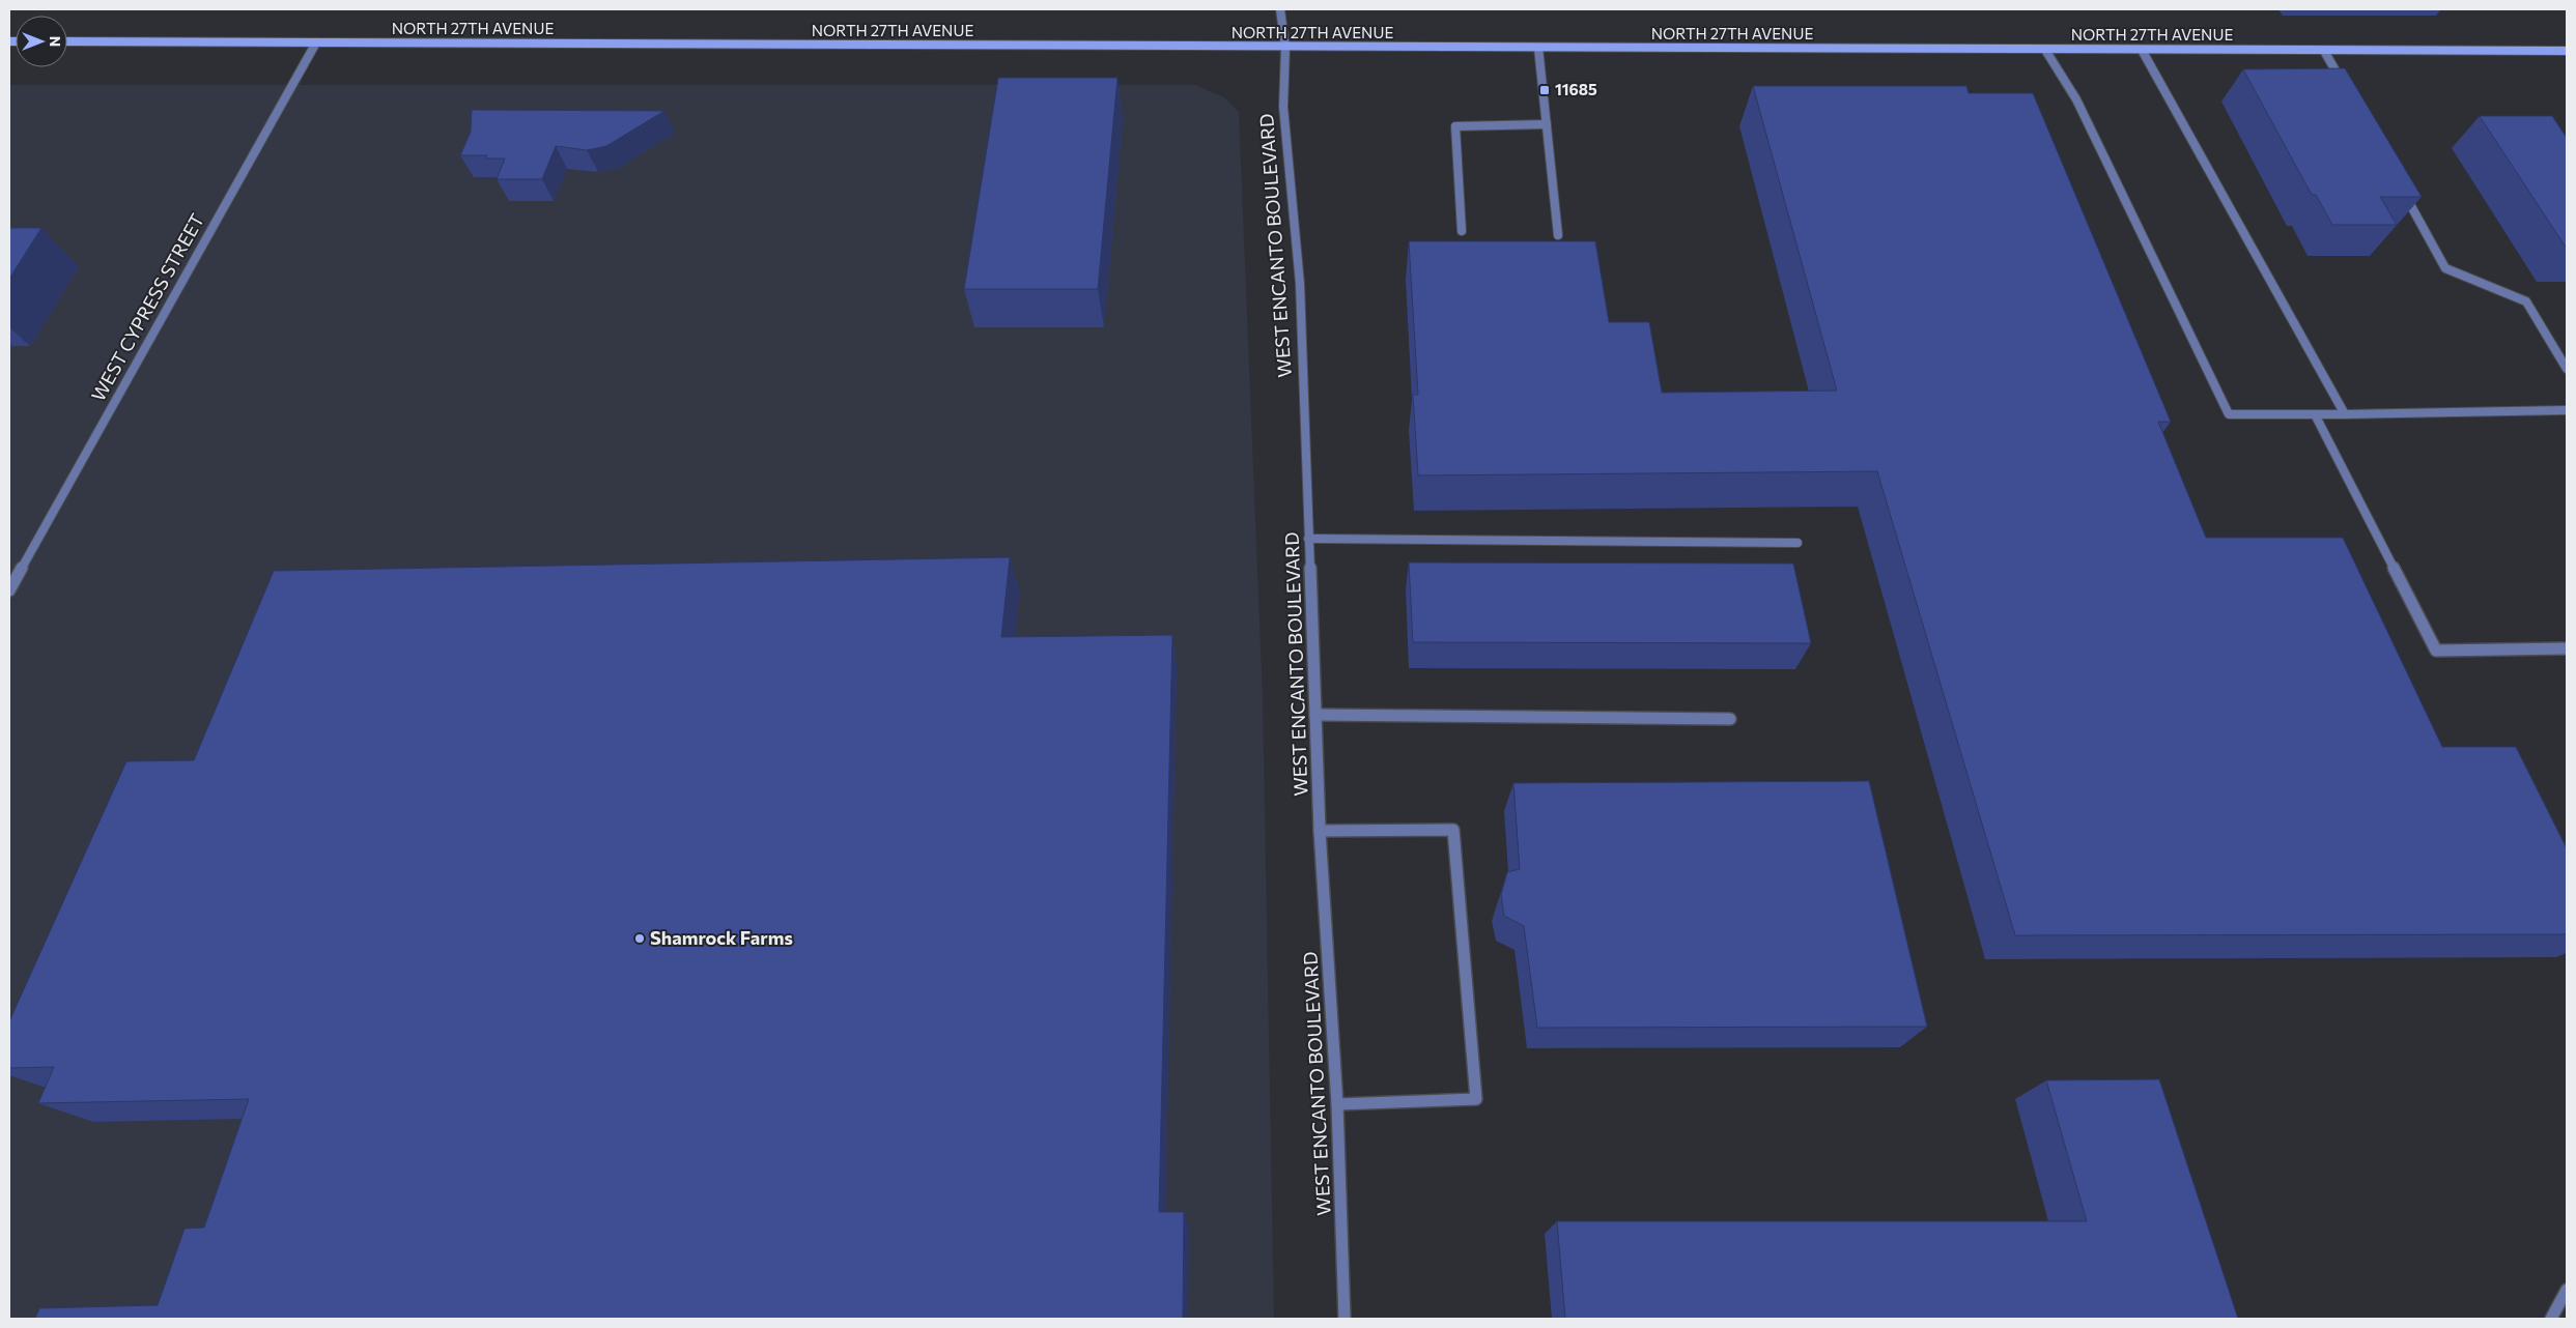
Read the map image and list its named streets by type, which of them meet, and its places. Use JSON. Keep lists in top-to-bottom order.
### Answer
{
  "streets": {
    "main road": ["NORTH 27TH AVENUE"],
    "street": ["WEST ENCANTO BOULEVARD", "WEST CYPRESS STREET"]
  },
  "crossings": [
    ["NORTH 27TH AVENUE", "WEST ENCANTO BOULEVARD"],
    ["NORTH 27TH AVENUE", "WEST CYPRESS STREET"]
  ],
  "places": {
    "transit": ["11685"],
    "other": ["Shamrock Farms"]
  },
  "north": "right"
}
